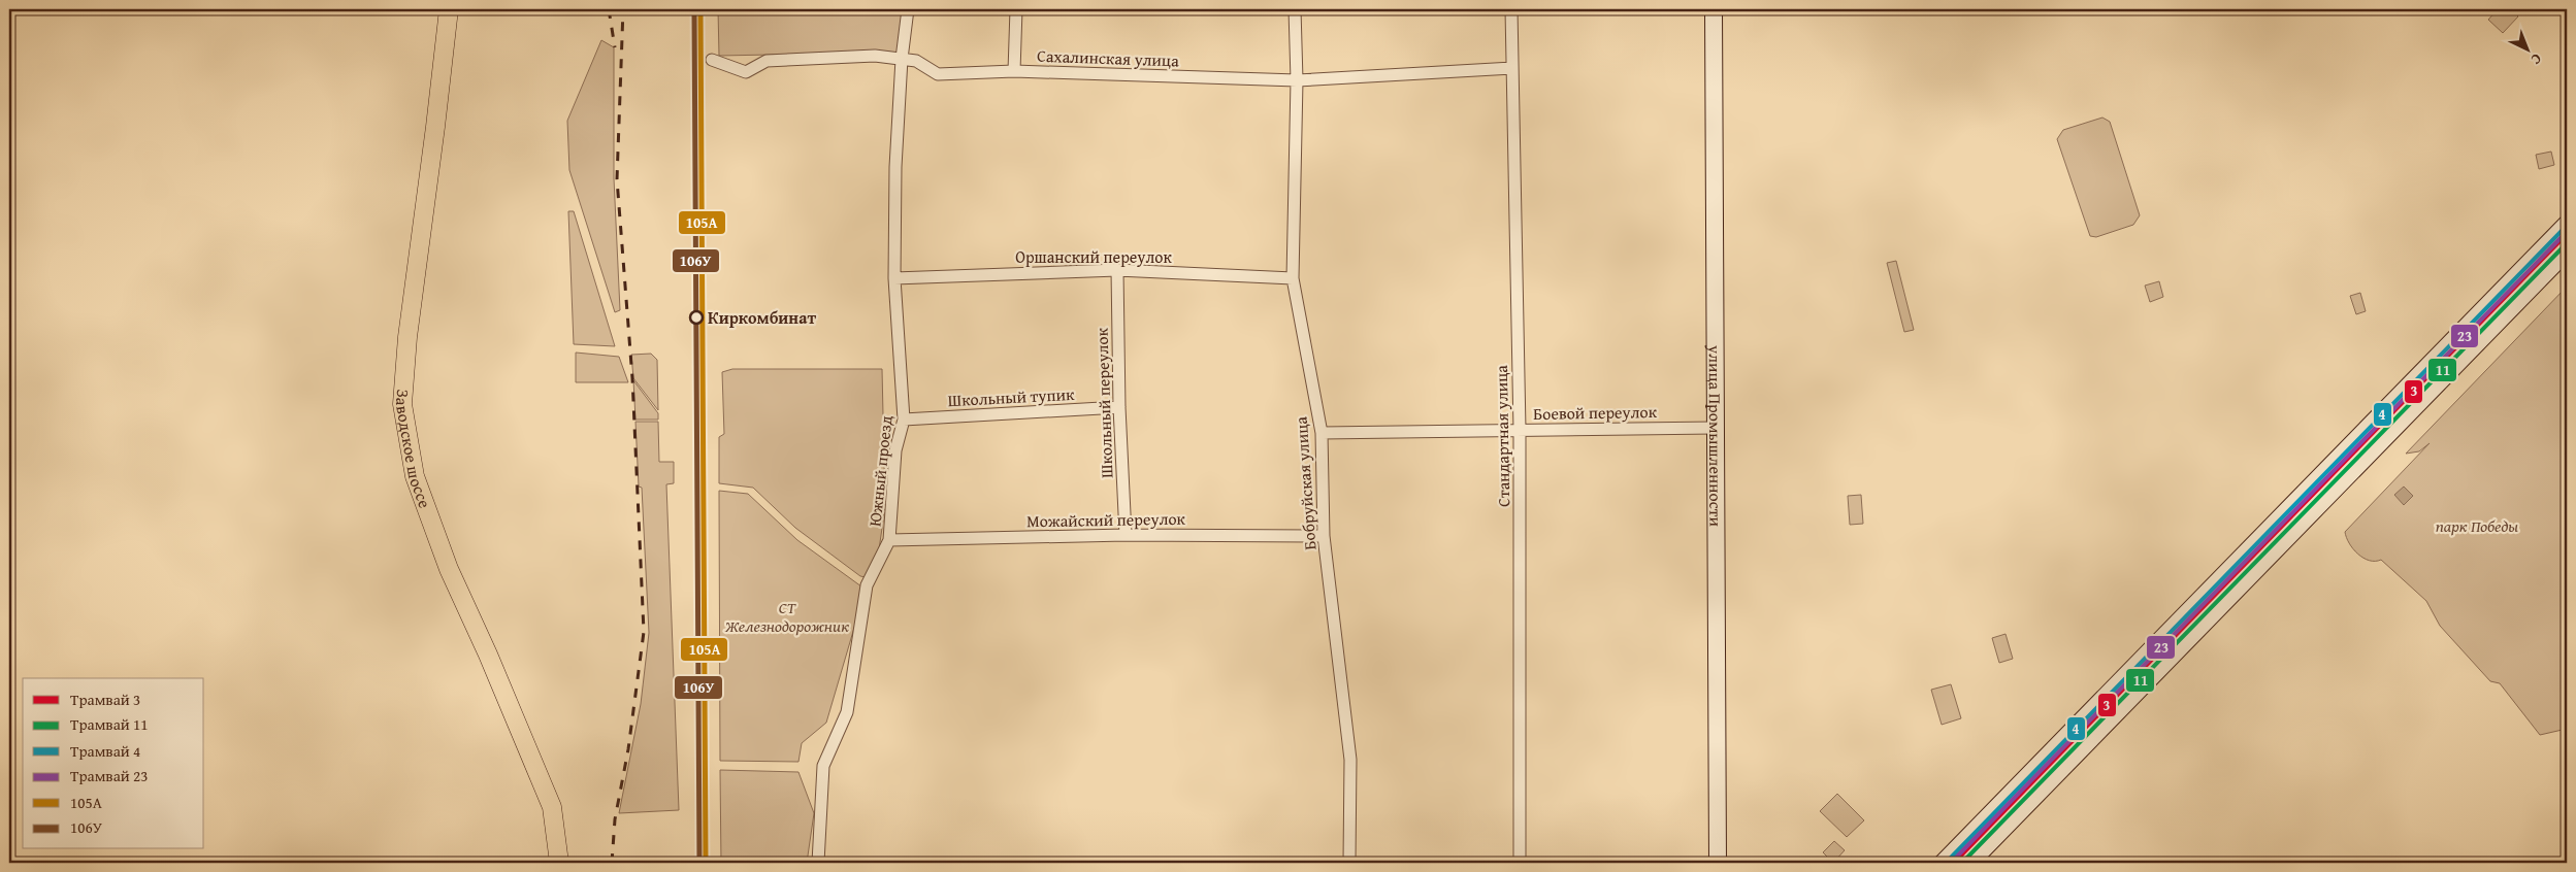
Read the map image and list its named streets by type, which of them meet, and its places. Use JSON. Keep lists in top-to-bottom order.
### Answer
{
  "streets": {
    "main road": ["улица Промышленности", "Заводское шоссе"],
    "street": [
      "Сахалинская улица",
      "Оршанский переулок",
      "Школьный тупик",
      "Школьный переулок",
      "Боевой переулок",
      "Стандартная улица",
      "Южный проезд",
      "Бобруйская улица",
      "Можайский переулок"
    ]
  },
  "crossings": [
    ["Сахалинская улица", "Стандартная улица"],
    ["Сахалинская улица", "Южный проезд"],
    ["Сахалинская улица", "Бобруйская улица"],
    ["Оршанский переулок", "Школьный переулок"],
    ["Оршанский переулок", "Южный проезд"],
    ["Оршанский переулок", "Бобруйская улица"],
    ["Школьный тупик", "Школьный переулок"],
    ["Школьный тупик", "Южный проезд"],
    ["Школьный переулок", "Можайский переулок"],
    ["Боевой переулок", "Стандартная улица"],
    ["Боевой переулок", "улица Промышленности"],
    ["Боевой переулок", "Бобруйская улица"],
    ["Южный проезд", "Можайский переулок"],
    ["Бобруйская улица", "Можайский переулок"]
  ],
  "parks": ["парк Победы", "СТ Железнодорожник"],
  "places": ["Киркомбинат"],
  "lines": [
    "transit line 105А",
    "transit line 106У",
    "tram line 4",
    "tram line 3",
    "tram line 23",
    "tram line 11"
  ],
  "legend": [
    "Трамвай 3",
    "Трамвай 11",
    "Трамвай 4",
    "Трамвай 23",
    "105А",
    "106У"
  ],
  "north": "bottom right"
}
